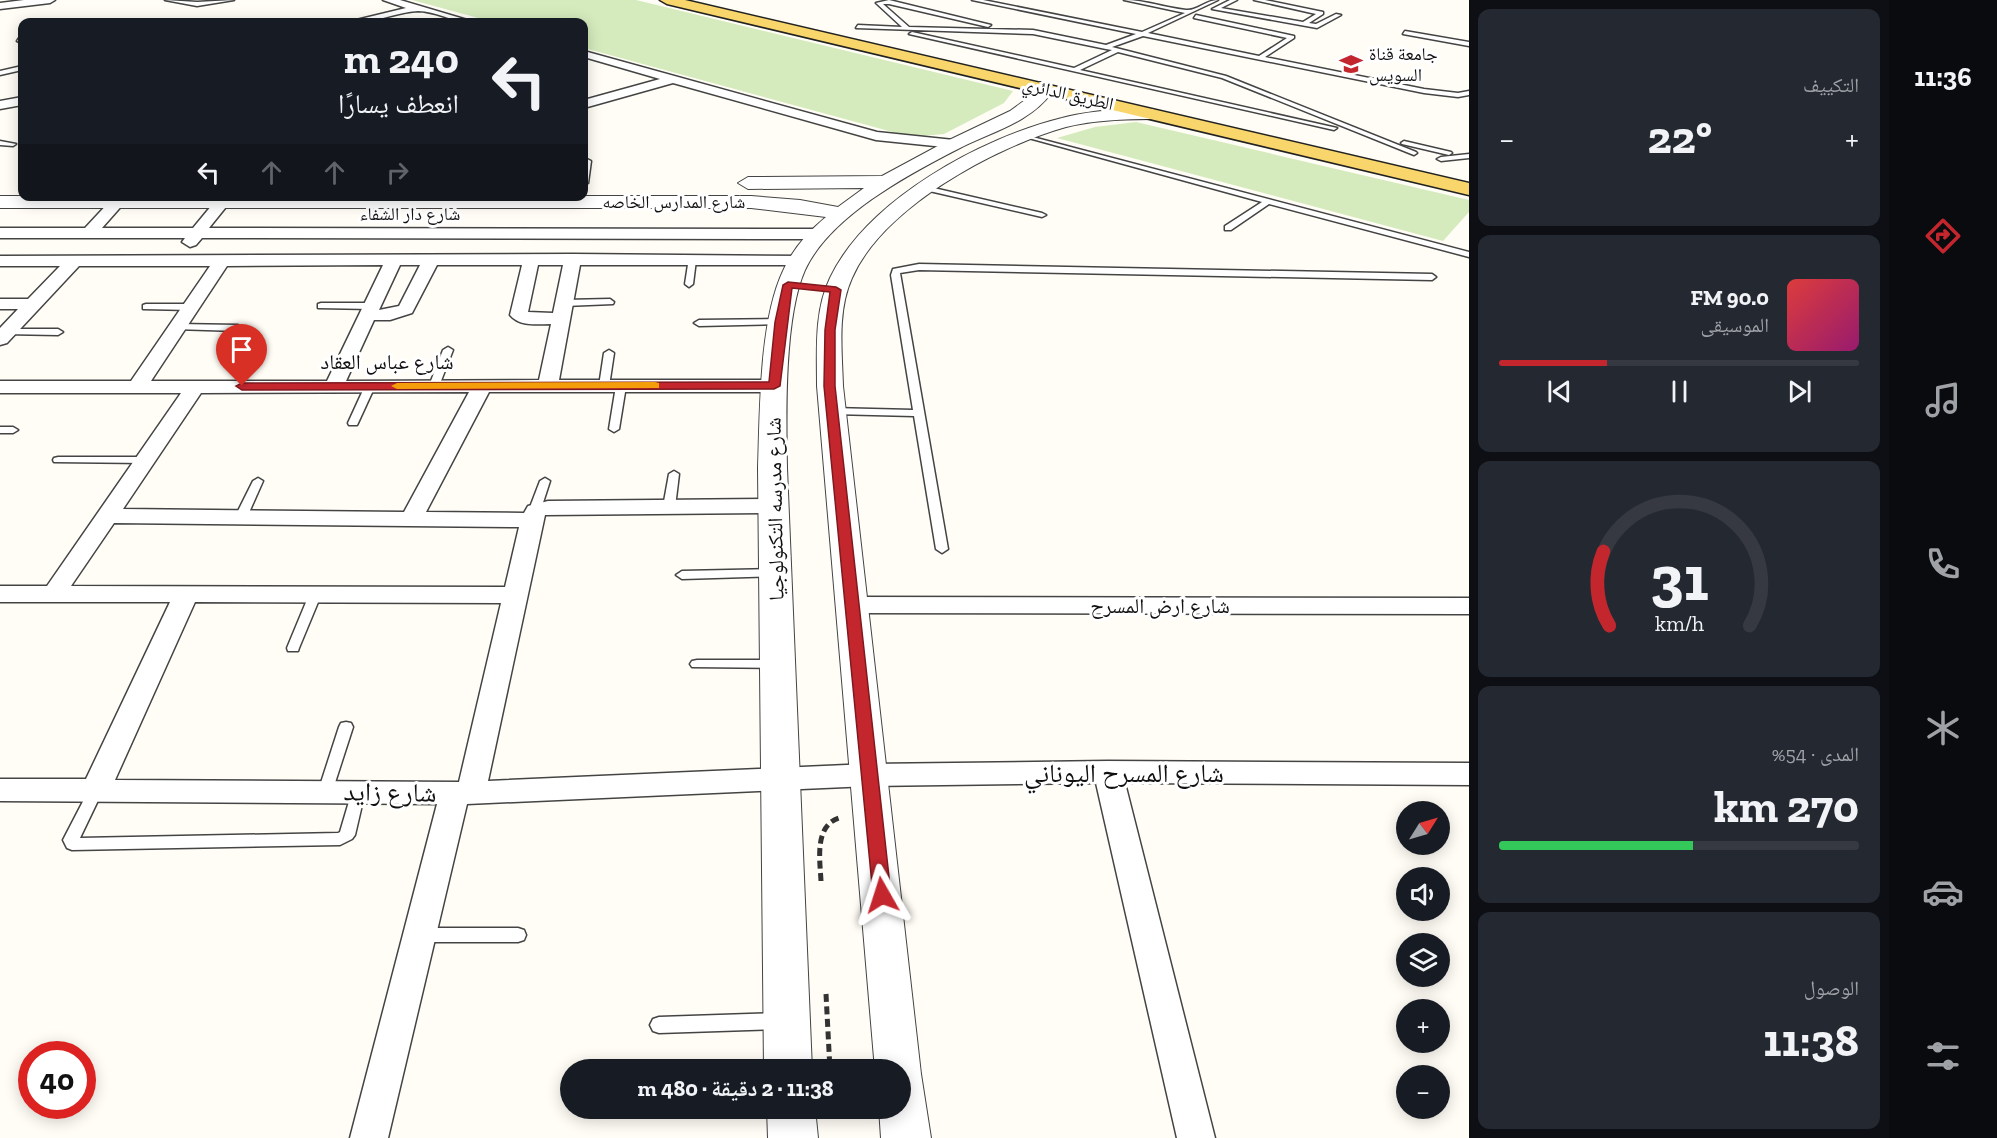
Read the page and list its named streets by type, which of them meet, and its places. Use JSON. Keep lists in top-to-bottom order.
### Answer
{
  "streets": {
    "main road": ["الطريق الدائري"],
    "street": [
      "شارع المدارس الخاصه",
      "شارع دار الشفاء",
      "شارع عباس العقاد",
      "شارع مدرسه التكنولوجيا",
      "شارع ارض المسرح",
      "شارع المسرح اليوناني",
      "شارع زايد"
    ]
  },
  "crossings": [
    ["الطريق الدائري", "شارع مدرسه التكنولوجيا"],
    ["شارع المدارس الخاصه", "شارع مدرسه التكنولوجيا"],
    ["شارع دار الشفاء", "شارع مدرسه التكنولوجيا"],
    ["شارع عباس العقاد", "شارع مدرسه التكنولوجيا"],
    ["شارع مدرسه التكنولوجيا", "شارع ارض المسرح"],
    ["شارع مدرسه التكنولوجيا", "شارع المسرح اليوناني"],
    ["شارع مدرسه التكنولوجيا", "شارع زايد"],
    ["شارع المسرح اليوناني", "شارع زايد"]
  ],
  "places": {
    "school or university": ["جامعة قناة السويس"]
  },
  "north": "top right",
  "page": {
    "tabs": "11:36",
    "tile": [
      "التكييف",
      ["المدى · 54%", "270 km"],
      ["الوصول", "11:38"]
    ],
    "turn": ["240 m", "انعطف يسارًا"],
    "heat": ["−", "22°", "+"],
    "song": ["90.0 FM", "الموسيقى"],
    "map_buttons": ["+", "−"],
    "limit": "40",
    "trip": "11:38 · 2 دقيقة · 480 m",
    "gauge": ["31", "km/h"]
  }
}
